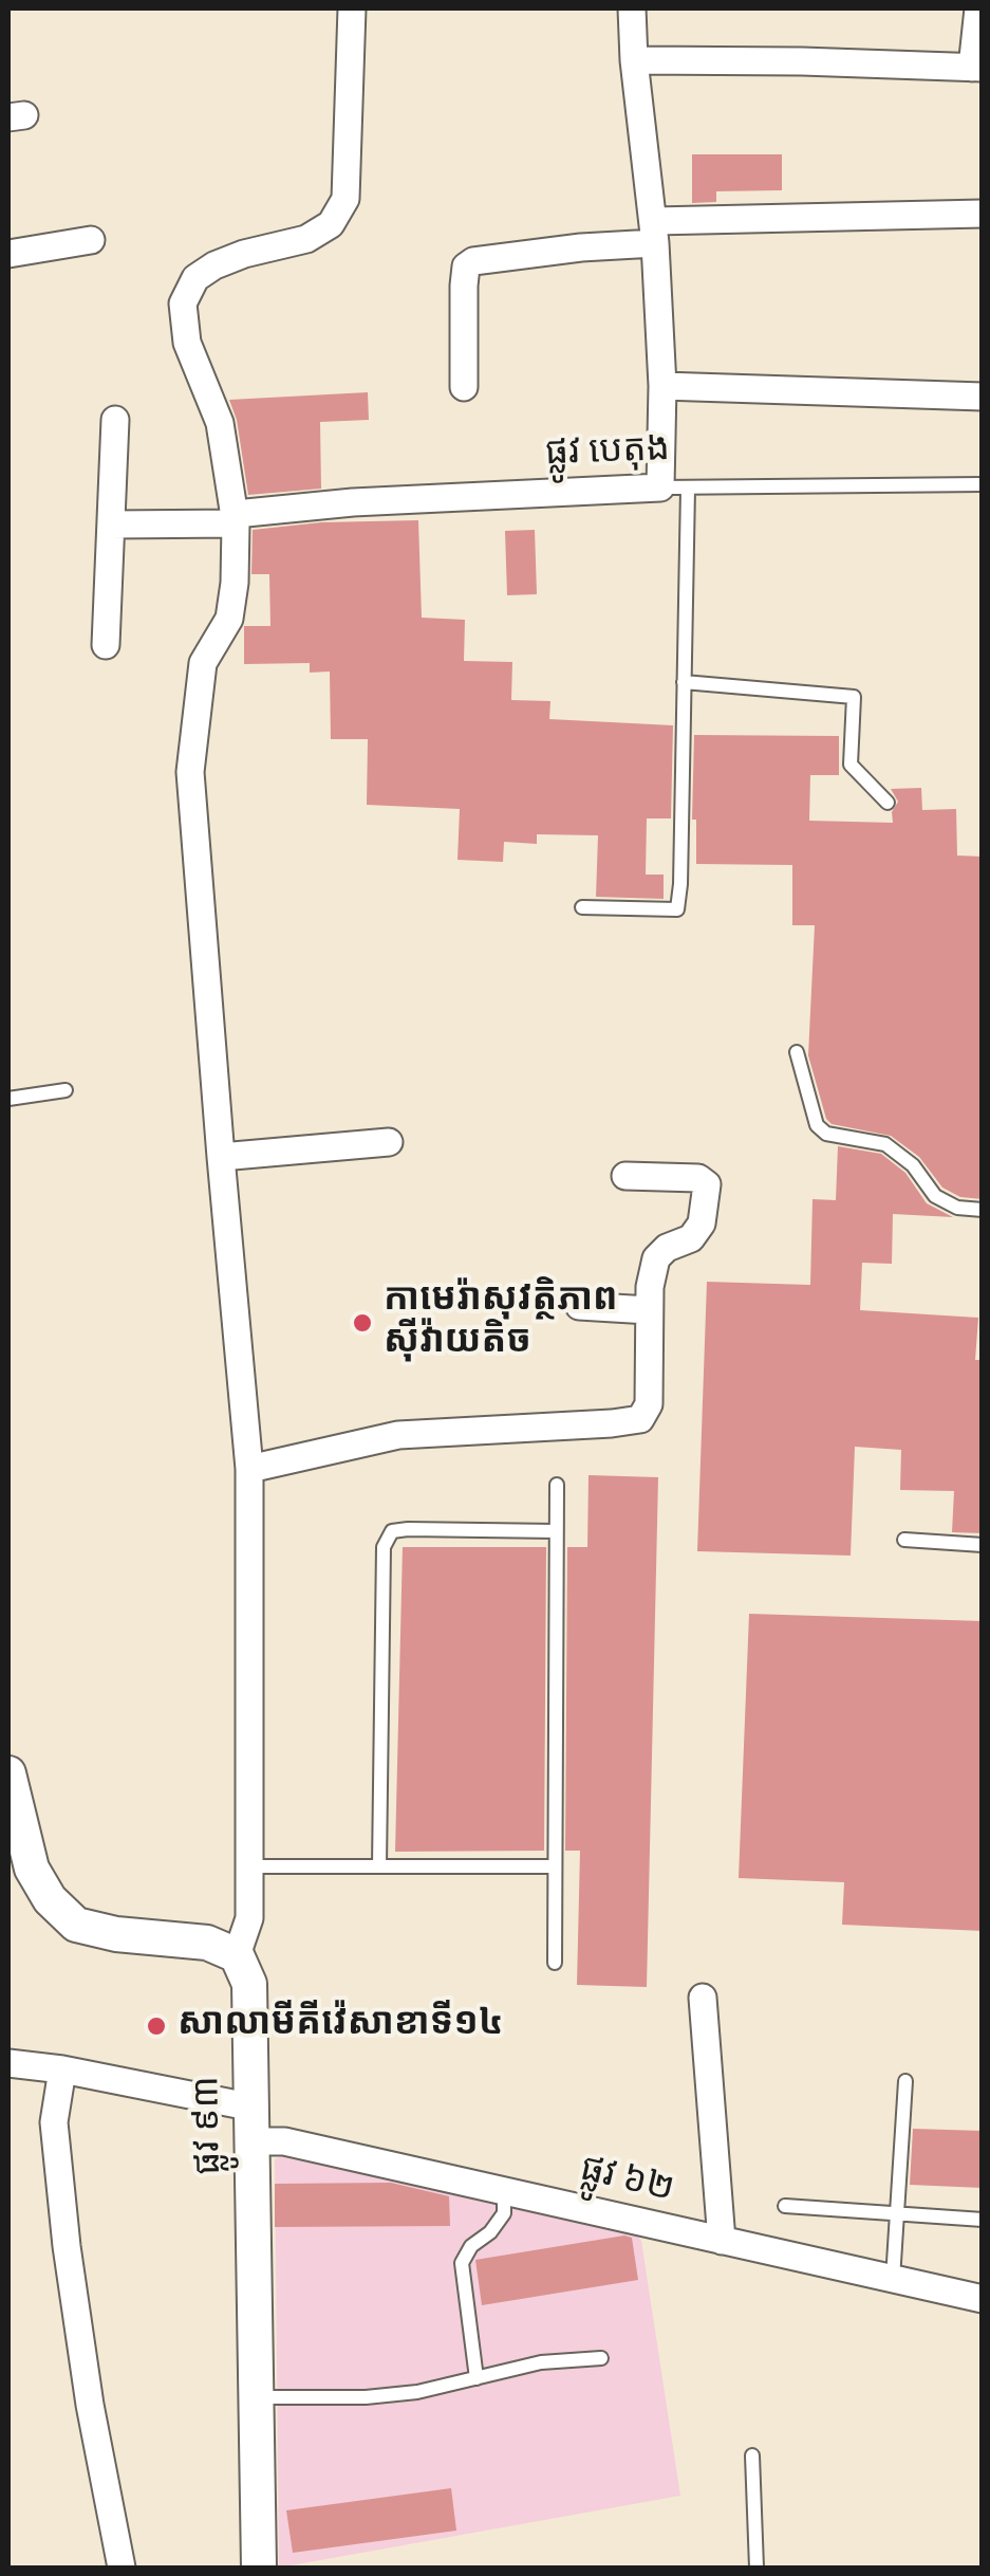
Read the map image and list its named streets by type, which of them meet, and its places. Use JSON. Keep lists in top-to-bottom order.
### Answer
{
  "streets": {
    "street": ["ផ្លូវ បេតុង", "ផ្លូវ ៩៣", "ផ្លូវ ៦២"]
  },
  "crossings": [
    ["ផ្លូវ ៩៣", "ផ្លូវ ៦២"]
  ],
  "places": ["កាមេរ៉ាសុវត្ថិភាព ស៊ីវ៉ាយតិច", "សាលាមីគីវ៉េសាខាទី១៤"]
}
